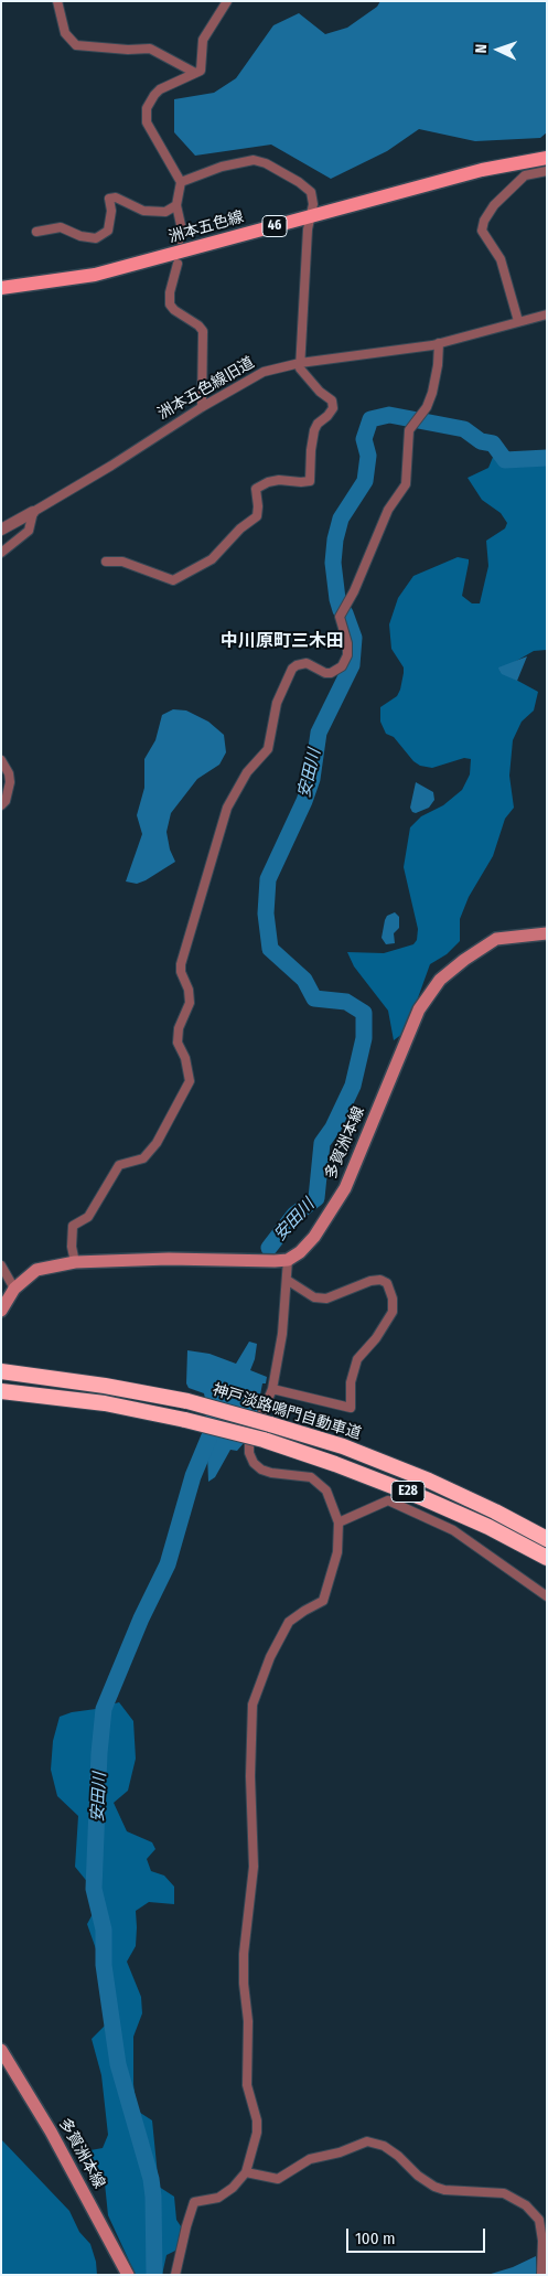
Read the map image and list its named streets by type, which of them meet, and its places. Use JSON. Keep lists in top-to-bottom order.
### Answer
{
  "streets": {
    "highway": ["神戸淡路鳴門自動車道", "E28"],
    "main road": ["46", "洲本五色線", "多賀洲本線"],
    "street": ["洲本五色線旧道"]
  },
  "districts": ["中川原町三木田"],
  "water": ["安田川"],
  "scale_bar": "100 m",
  "north": "left"
}
